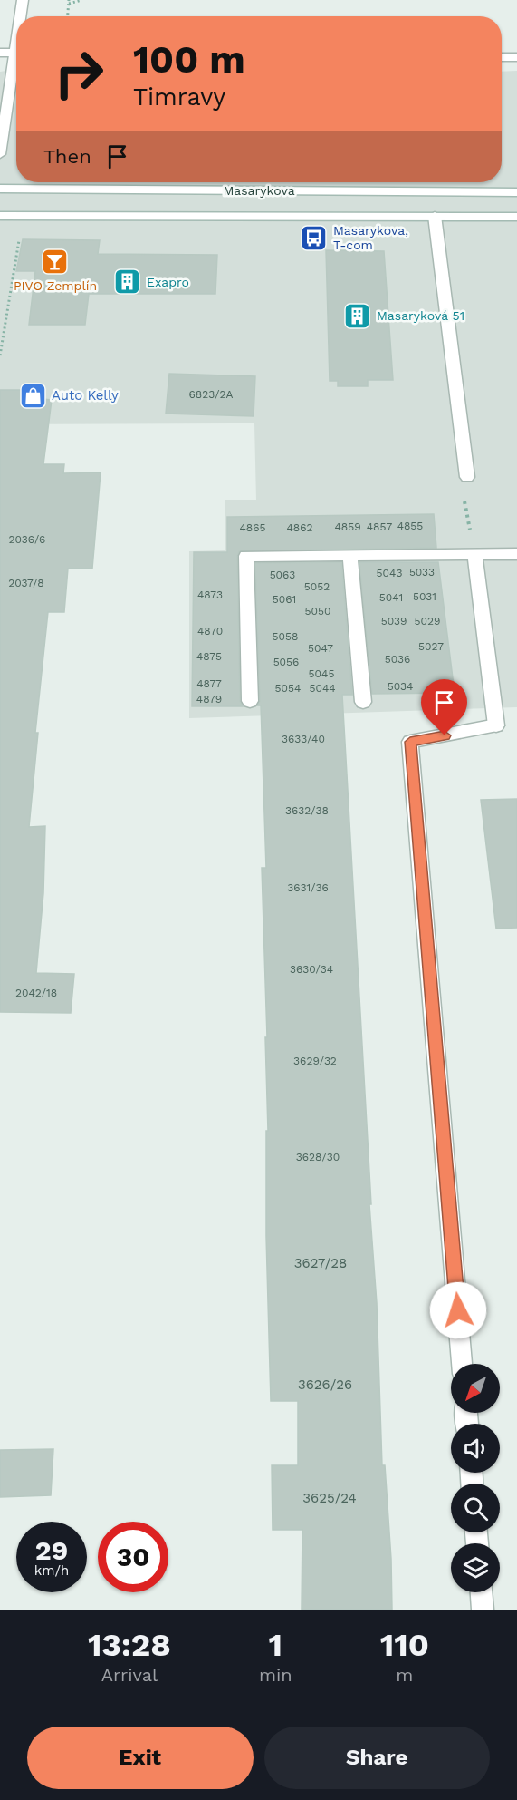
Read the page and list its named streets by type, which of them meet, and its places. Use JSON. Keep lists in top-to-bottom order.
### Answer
{
  "streets": {
    "main road": ["Masarykova"]
  },
  "places": {
    "bus stop": ["Masarykova, T-com"],
    "bar": ["PIVO Zemplín"],
    "building": ["Exapro", "Masaryková 51"],
    "shop": ["Auto Kelly"]
  },
  "house_numbers": [
    "6823/2A",
    "4855",
    "4859",
    "4857",
    "4865",
    "4862",
    "2036/6",
    "5033",
    "5043",
    "5063",
    "2037/8",
    "5052",
    "4873",
    "5031",
    "5041",
    "5061",
    "5050",
    "5039",
    "5029",
    "4870",
    "5058",
    "5027",
    "5047",
    "4875",
    "5036",
    "5056",
    "5045",
    "4877",
    "5034",
    "5054",
    "5044",
    "4879",
    "3633/40",
    "3632/38",
    "3631/36",
    "3630/34",
    "2042/18",
    "3629/32",
    "3628/30",
    "3627/28",
    "3626/26",
    "3625/24"
  ],
  "north": "bottom left",
  "page": {
    "turn": ["100 m", "Timravy"],
    "then": "Then",
    "speed": "29 km/h",
    "limit": "30",
    "eta": [
      "13:28",
      "Arrival",
      "1",
      "min",
      "110",
      "m"
    ],
    "buttons": ["Exit", "Share"]
  }
}
